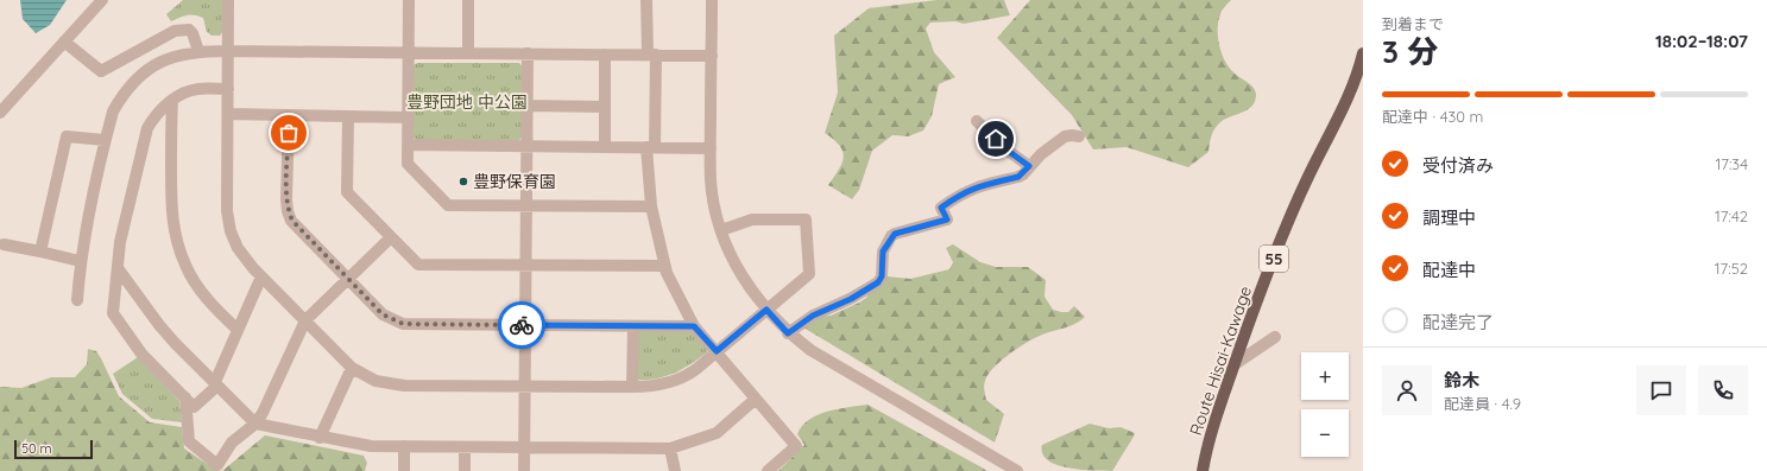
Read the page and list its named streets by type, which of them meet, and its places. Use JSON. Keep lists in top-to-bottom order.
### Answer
{
  "streets": {
    "main road": ["55", "Route Hisai-Kawage"]
  },
  "parks": ["豊野団地 中公園"],
  "places": ["豊野保育園"],
  "scale_bar": "50 m",
  "page": {
    "heading": ["3 分", "到着まで", "18:02–18:07"],
    "panel": ["鈴木", "配達員 · 4.9"],
    "bar": "配達中 · 430 m",
    "list": [
      ["受付済み", "17:34"],
      ["調理中", "17:42"],
      ["配達中", "17:52"],
      "配達完了"
    ],
    "map_buttons": ["+", "−"],
    "scale": "50 m"
  }
}
